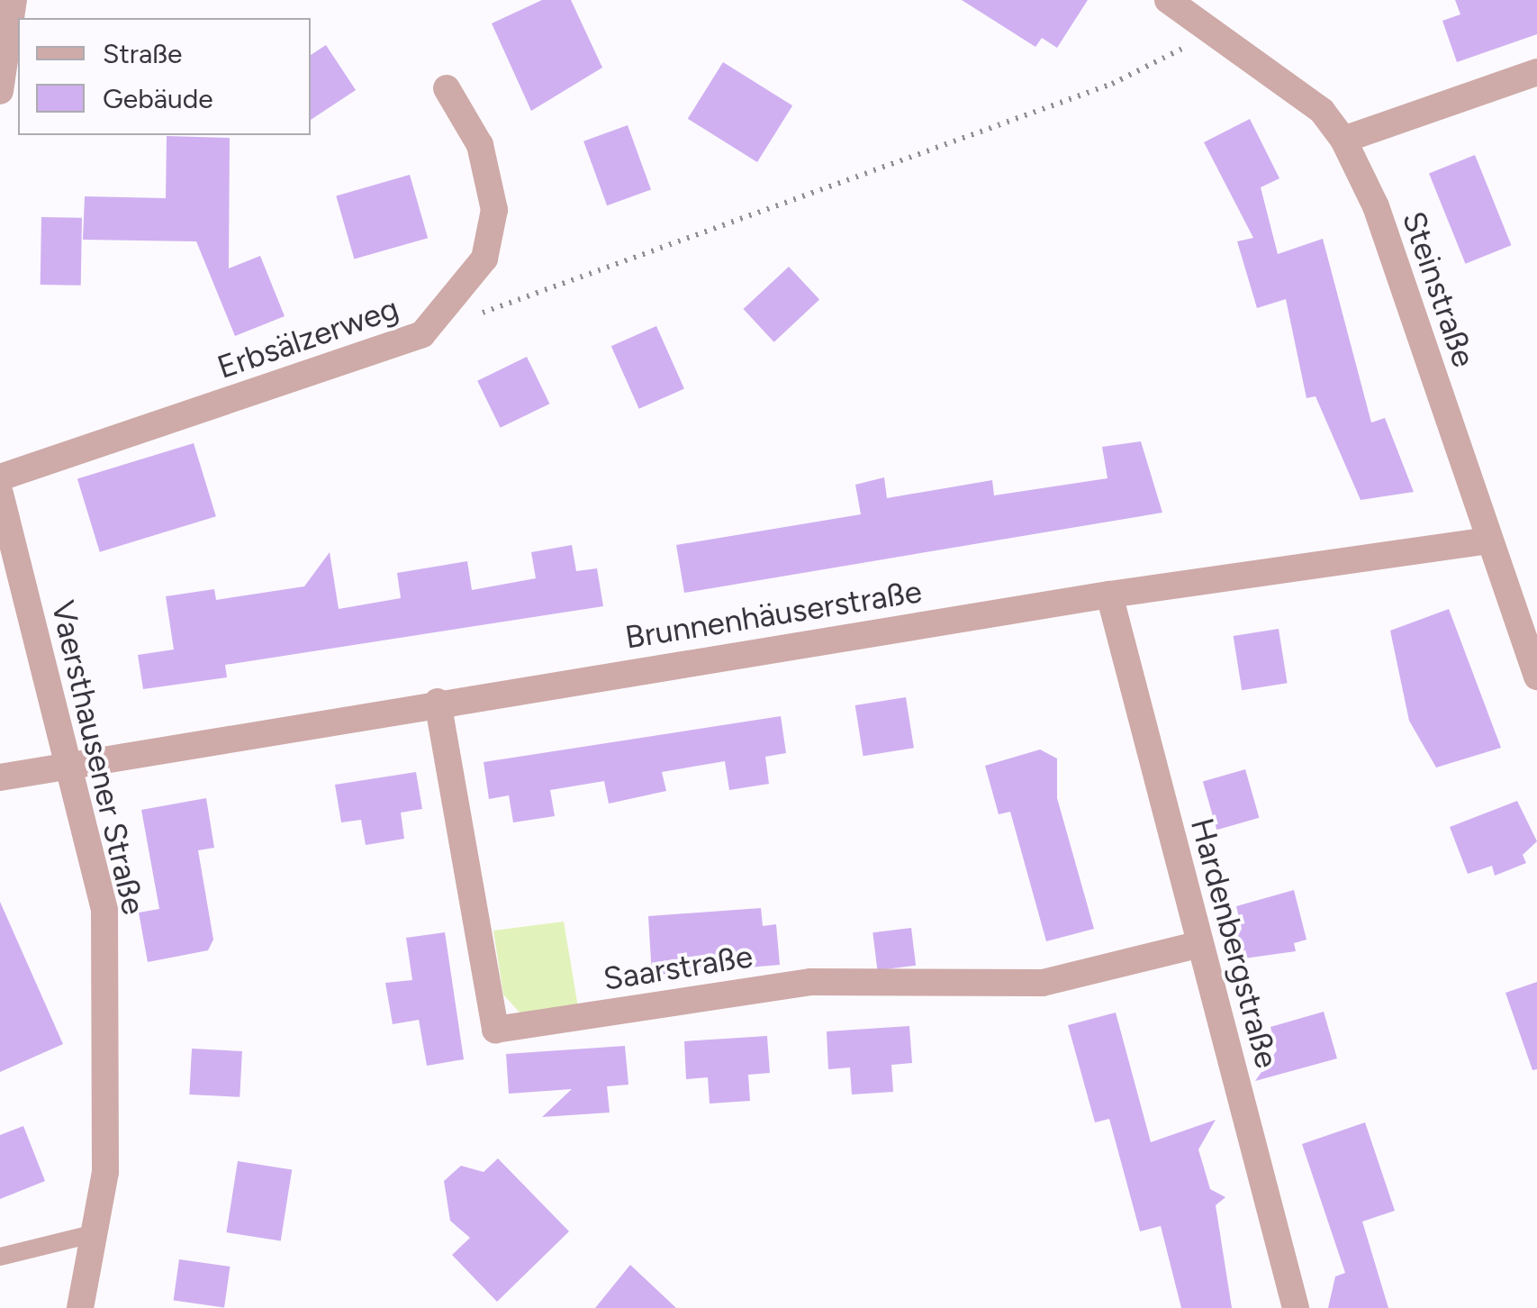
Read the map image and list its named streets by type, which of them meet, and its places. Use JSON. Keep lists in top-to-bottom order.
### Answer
{
  "streets": {
    "street": [
      "Steinstraße",
      "Erbsälzerweg",
      "Brunnenhäuserstraße",
      "Vaersthausener Straße",
      "Hardenbergstraße",
      "Saarstraße"
    ]
  },
  "crossings": [
    ["Steinstraße", "Brunnenhäuserstraße"],
    ["Brunnenhäuserstraße", "Vaersthausener Straße"],
    ["Brunnenhäuserstraße", "Hardenbergstraße"],
    ["Brunnenhäuserstraße", "Saarstraße"],
    ["Hardenbergstraße", "Saarstraße"]
  ],
  "legend": ["Straße", "Gebäude"]
}
